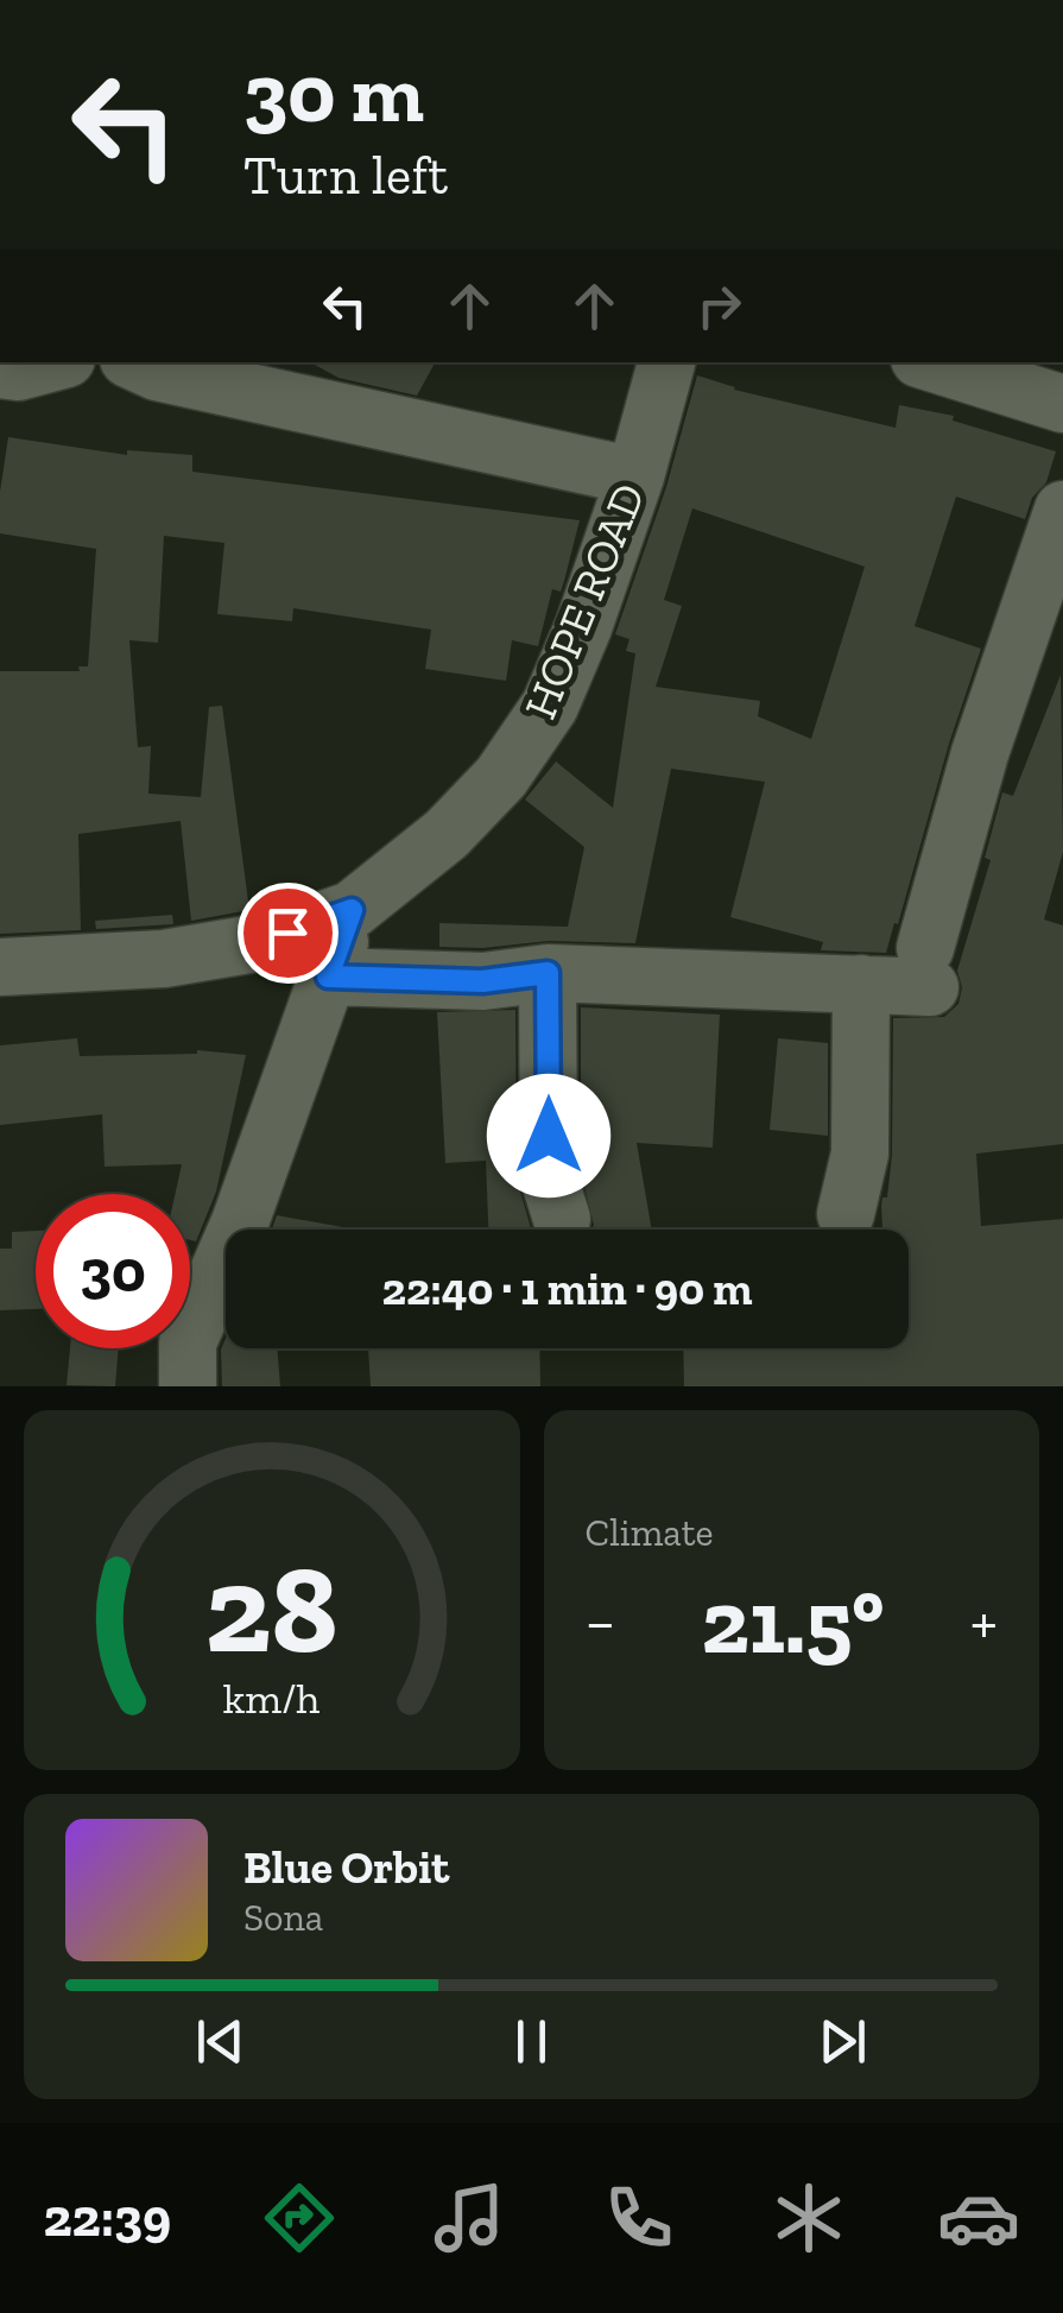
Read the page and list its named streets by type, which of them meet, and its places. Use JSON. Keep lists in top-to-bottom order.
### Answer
{
  "streets": {
    "street": ["HOPE ROAD"]
  },
  "page": {
    "turn": ["30 m", "Turn left"],
    "limit": "30",
    "trip": "22:40 · 1 min · 90 m",
    "tile": "Climate",
    "heat": ["−", "21.5°", "+"],
    "song": ["Blue Orbit", "Sona"],
    "tabs": "22:39",
    "gauge": ["28", "km/h"]
  }
}
